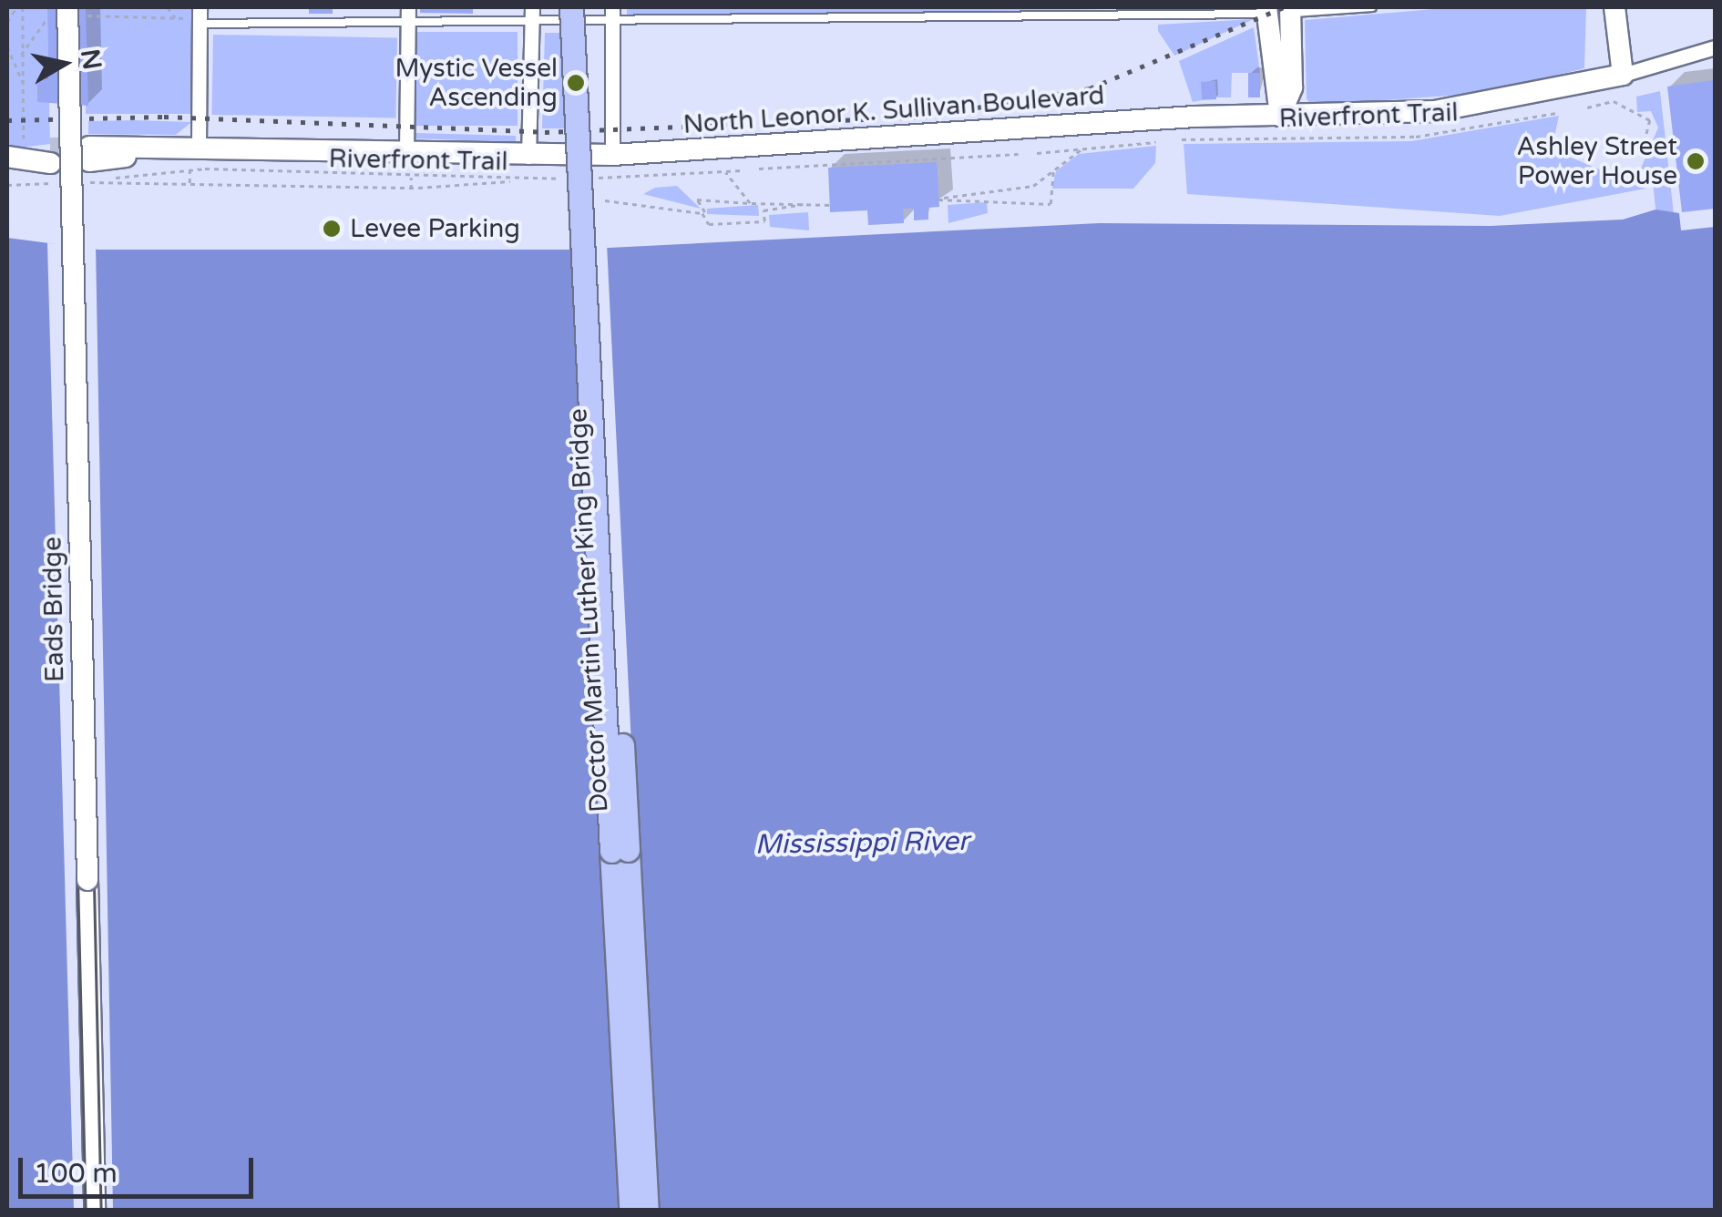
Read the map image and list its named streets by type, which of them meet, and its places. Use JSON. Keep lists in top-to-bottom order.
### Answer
{
  "streets": {
    "main road": ["Doctor Martin Luther King Bridge"],
    "street": ["North Leonor K. Sullivan Boulevard", "Eads Bridge"],
    "path": ["Riverfront Trail"]
  },
  "crossings": [
    ["North Leonor K. Sullivan Boulevard", "Riverfront Trail"]
  ],
  "water": ["Mississippi River"],
  "places": ["Mystic Vessel Ascending", "Ashley Street Power House", "Levee Parking"],
  "scale_bar": "100 m",
  "north": "right"
}
